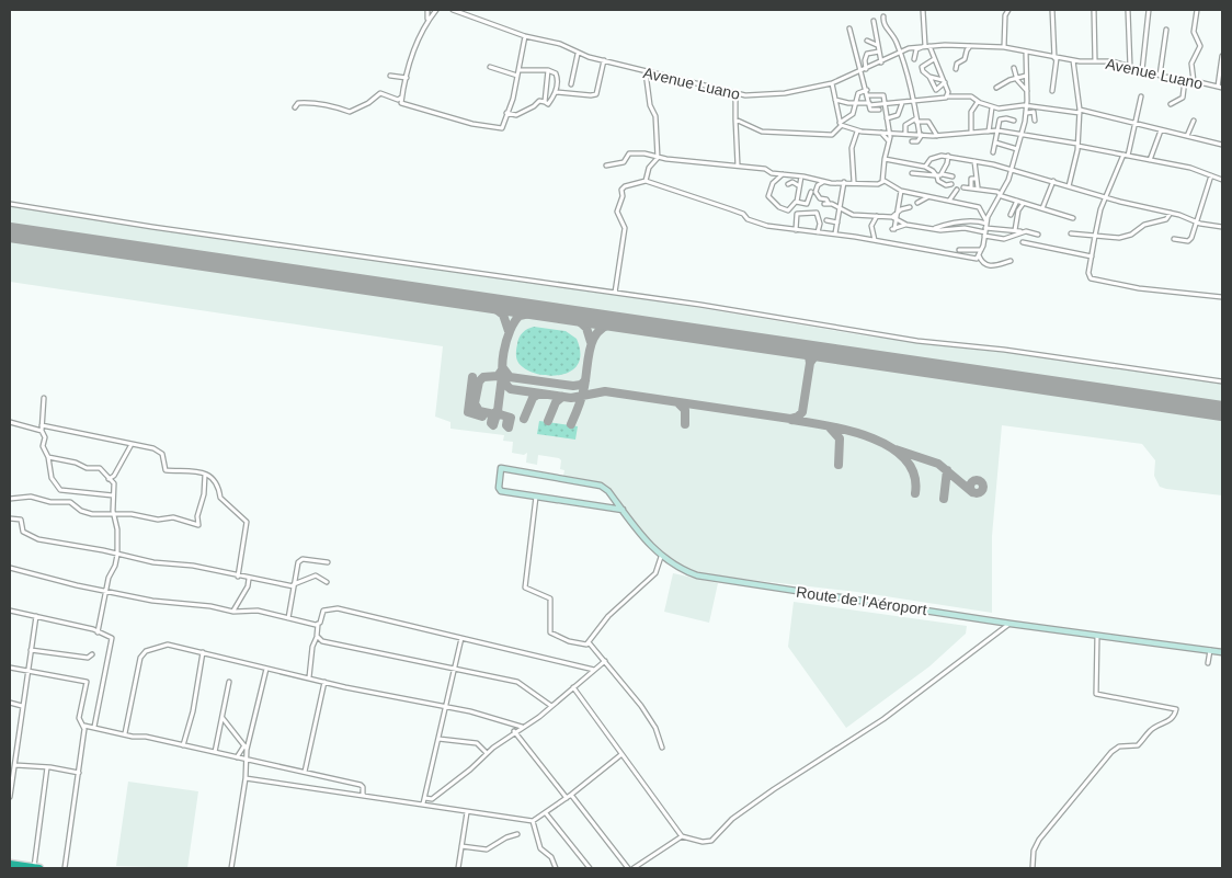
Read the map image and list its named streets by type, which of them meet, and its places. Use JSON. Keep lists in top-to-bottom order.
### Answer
{
  "streets": {
    "main road": ["Route de l'Aéroport"],
    "street": ["Avenue Luano"]
  }
}
